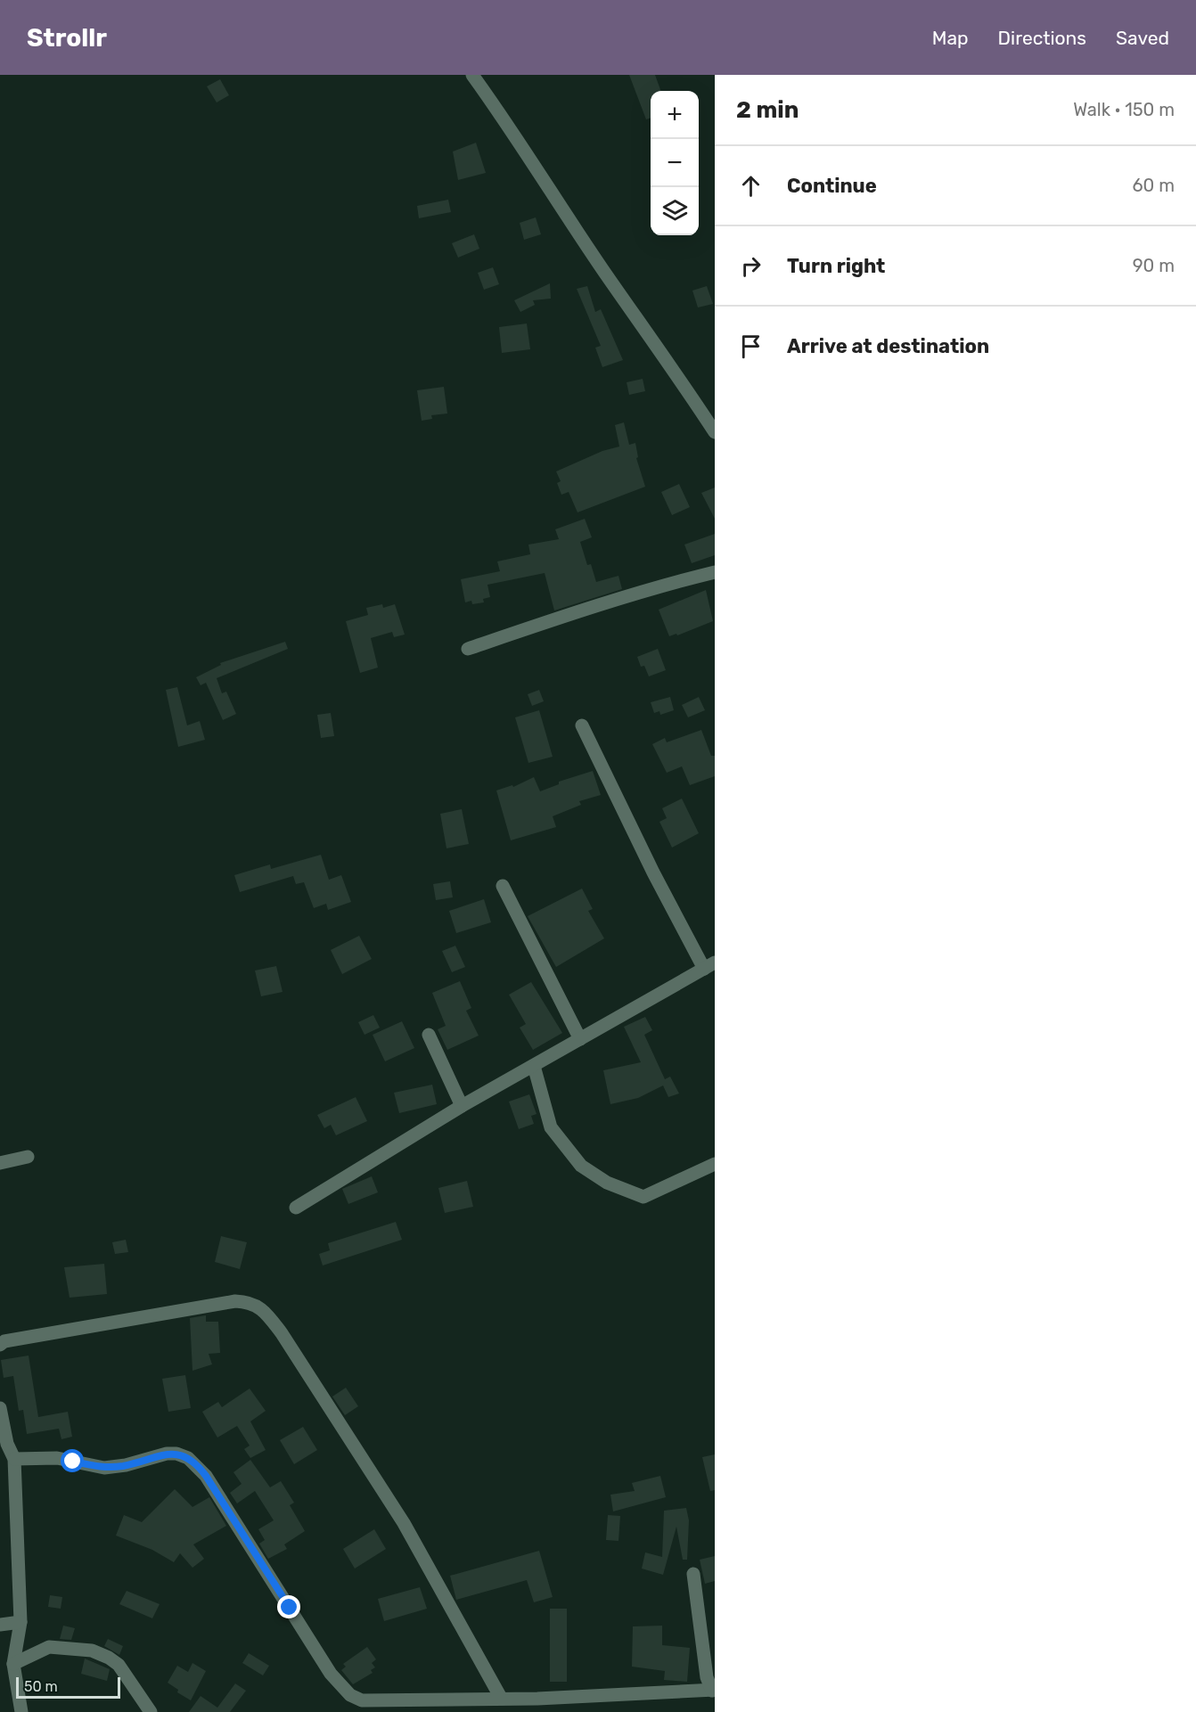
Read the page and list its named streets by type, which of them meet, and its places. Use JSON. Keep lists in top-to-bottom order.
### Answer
{
  "scale_bar": "50 m",
  "page": {
    "header": "Strollr",
    "nav": ["Map", "Directions", "Saved"],
    "heading": ["2 min", "Walk · 150 m"],
    "map_buttons": ["+", "−"],
    "list": [
      ["Continue", "60 m"],
      ["Turn right", "90 m"],
      "Arrive at destination"
    ],
    "scale": "50 m"
  }
}
